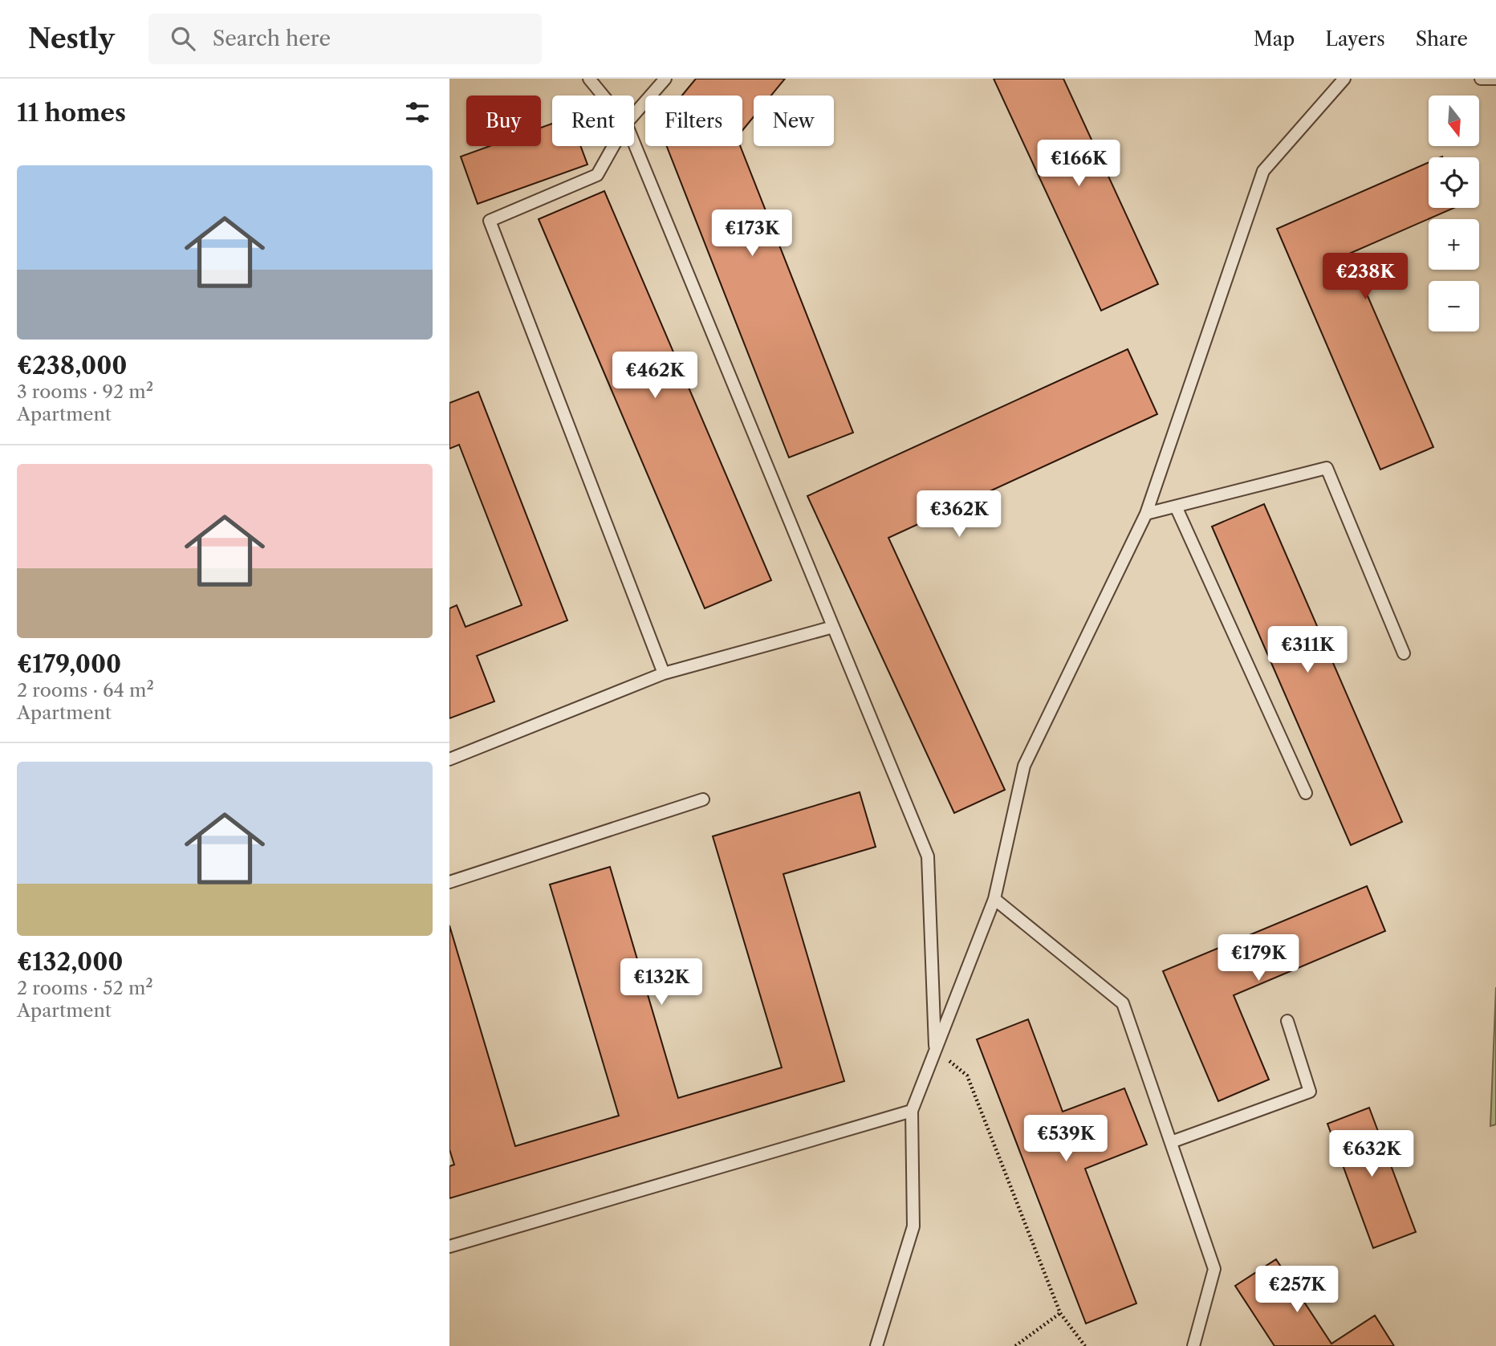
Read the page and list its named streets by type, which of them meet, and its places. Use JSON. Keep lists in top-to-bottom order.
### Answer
{
  "north": "bottom",
  "page": {
    "header": "Nestly",
    "search": "Search here",
    "nav": ["Map", "Layers", "Share"],
    "heading": "11 homes",
    "map_buttons": ["+", "−"],
    "chip": [
      "Buy",
      "Rent",
      "Filters",
      "New"
    ],
    "price": [
      "€166K",
      "€173K",
      "€238K",
      "€462K",
      "€362K",
      "€311K",
      "€179K",
      "€132K",
      "€539K",
      "€632K",
      "€257K"
    ],
    "list": [
      {
        "name": "€238,000",
        "note": "3 rooms · 92 m² · Apartment"
      },
      {
        "name": "€179,000",
        "note": "2 rooms · 64 m² · Apartment"
      },
      {
        "name": "€132,000",
        "note": "2 rooms · 52 m² · Apartment"
      }
    ]
  }
}
